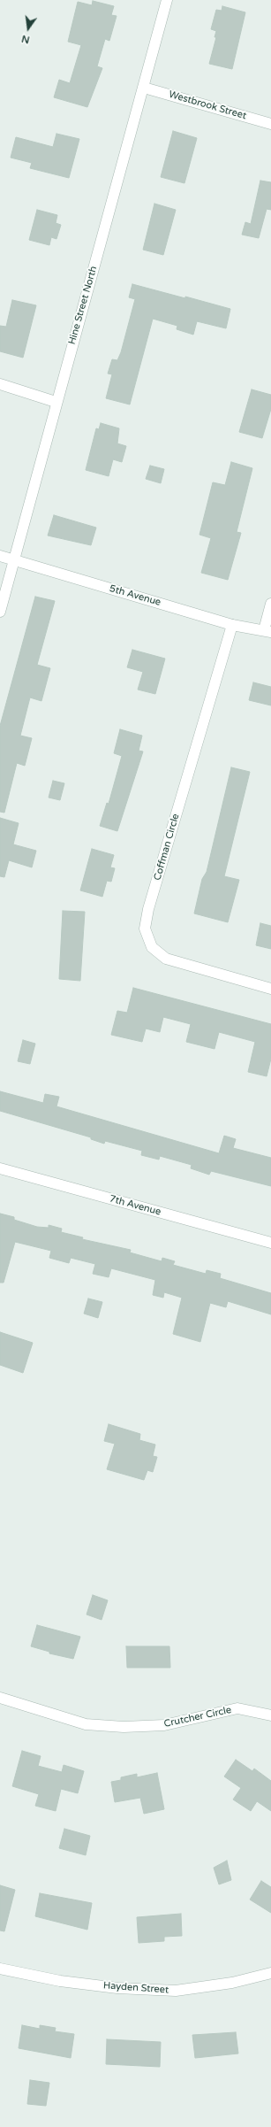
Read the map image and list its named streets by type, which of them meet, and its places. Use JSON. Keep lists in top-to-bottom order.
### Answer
{
  "streets": {
    "street": [
      "Westbrook Street",
      "Hine Street North",
      "5th Avenue",
      "Coffman Circle",
      "7th Avenue",
      "Crutcher Circle",
      "Hayden Street"
    ]
  },
  "crossings": [
    ["Westbrook Street", "Hine Street North"],
    ["Hine Street North", "5th Avenue"],
    ["5th Avenue", "Coffman Circle"]
  ],
  "north": "bottom"
}
